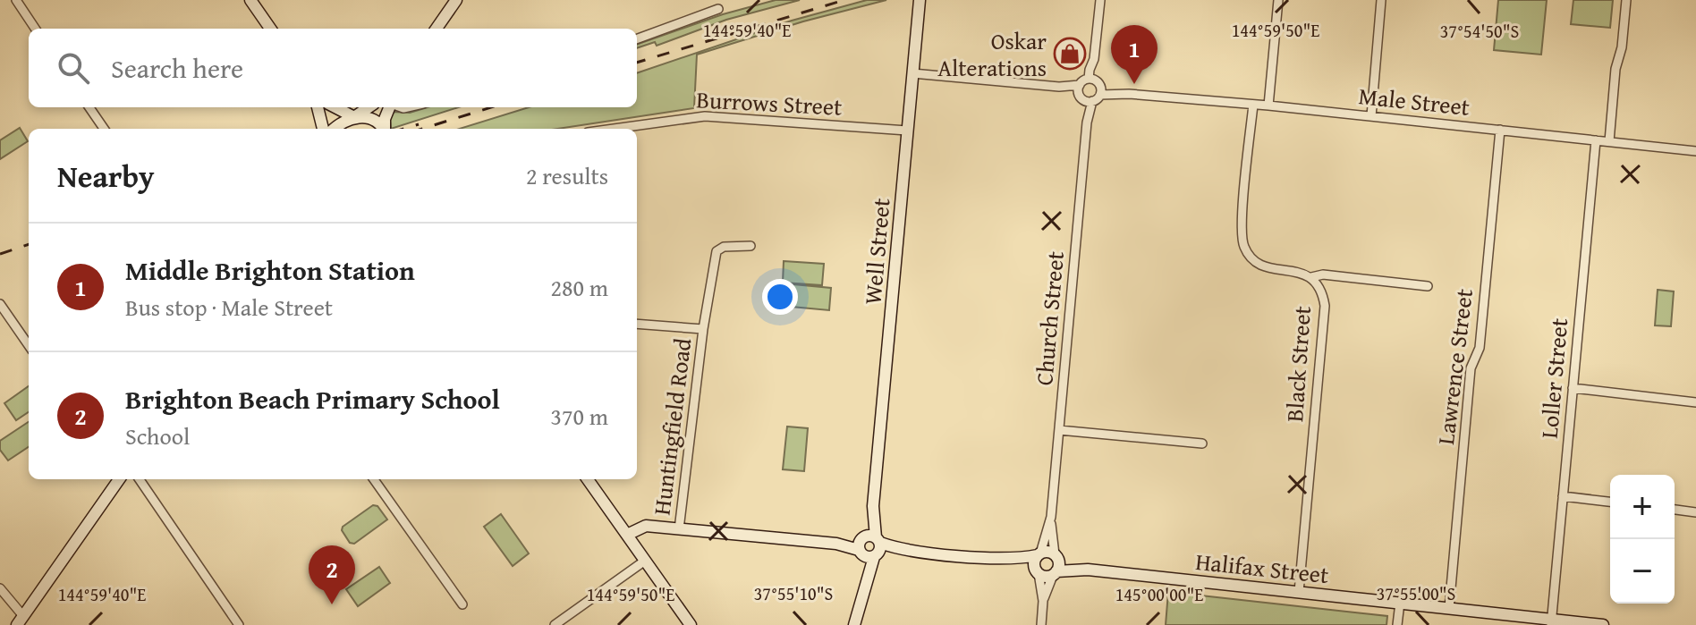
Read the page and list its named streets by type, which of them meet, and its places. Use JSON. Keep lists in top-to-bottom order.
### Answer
{
  "streets": {
    "street": [
      "Male Street",
      "Burrows Street",
      "Well Street",
      "Church Street",
      "Black Street",
      "Lawrence Street",
      "Loller Street",
      "Huntingfield Road",
      "Halifax Street"
    ]
  },
  "crossings": [
    ["Male Street", "Black Street"],
    ["Male Street", "Lawrence Street"],
    ["Male Street", "Loller Street"],
    ["Burrows Street", "Well Street"],
    ["Church Street", "Halifax Street"],
    ["Black Street", "Halifax Street"],
    ["Lawrence Street", "Halifax Street"],
    ["Loller Street", "Halifax Street"]
  ],
  "places": {
    "shop": ["Oskar Alterations"]
  },
  "page": {
    "pins": ["1", "2"],
    "search": "Search here",
    "heading": ["Nearby", "2 results"],
    "list": [
      {
        "mark": "1",
        "name": "Middle Brighton Station",
        "note": "Bus stop · Male Street",
        "value": "280 m"
      },
      {
        "mark": "2",
        "name": "Brighton Beach Primary School",
        "note": "School",
        "value": "370 m"
      }
    ],
    "map_buttons": ["+", "−"]
  },
  "coordinates": [
    "144°59'40\"E",
    "144°59'50\"E",
    "37°54'50\"S",
    "37°55'10\"S",
    "37°55'00\"S",
    "145°00'00\"E"
  ]
}
